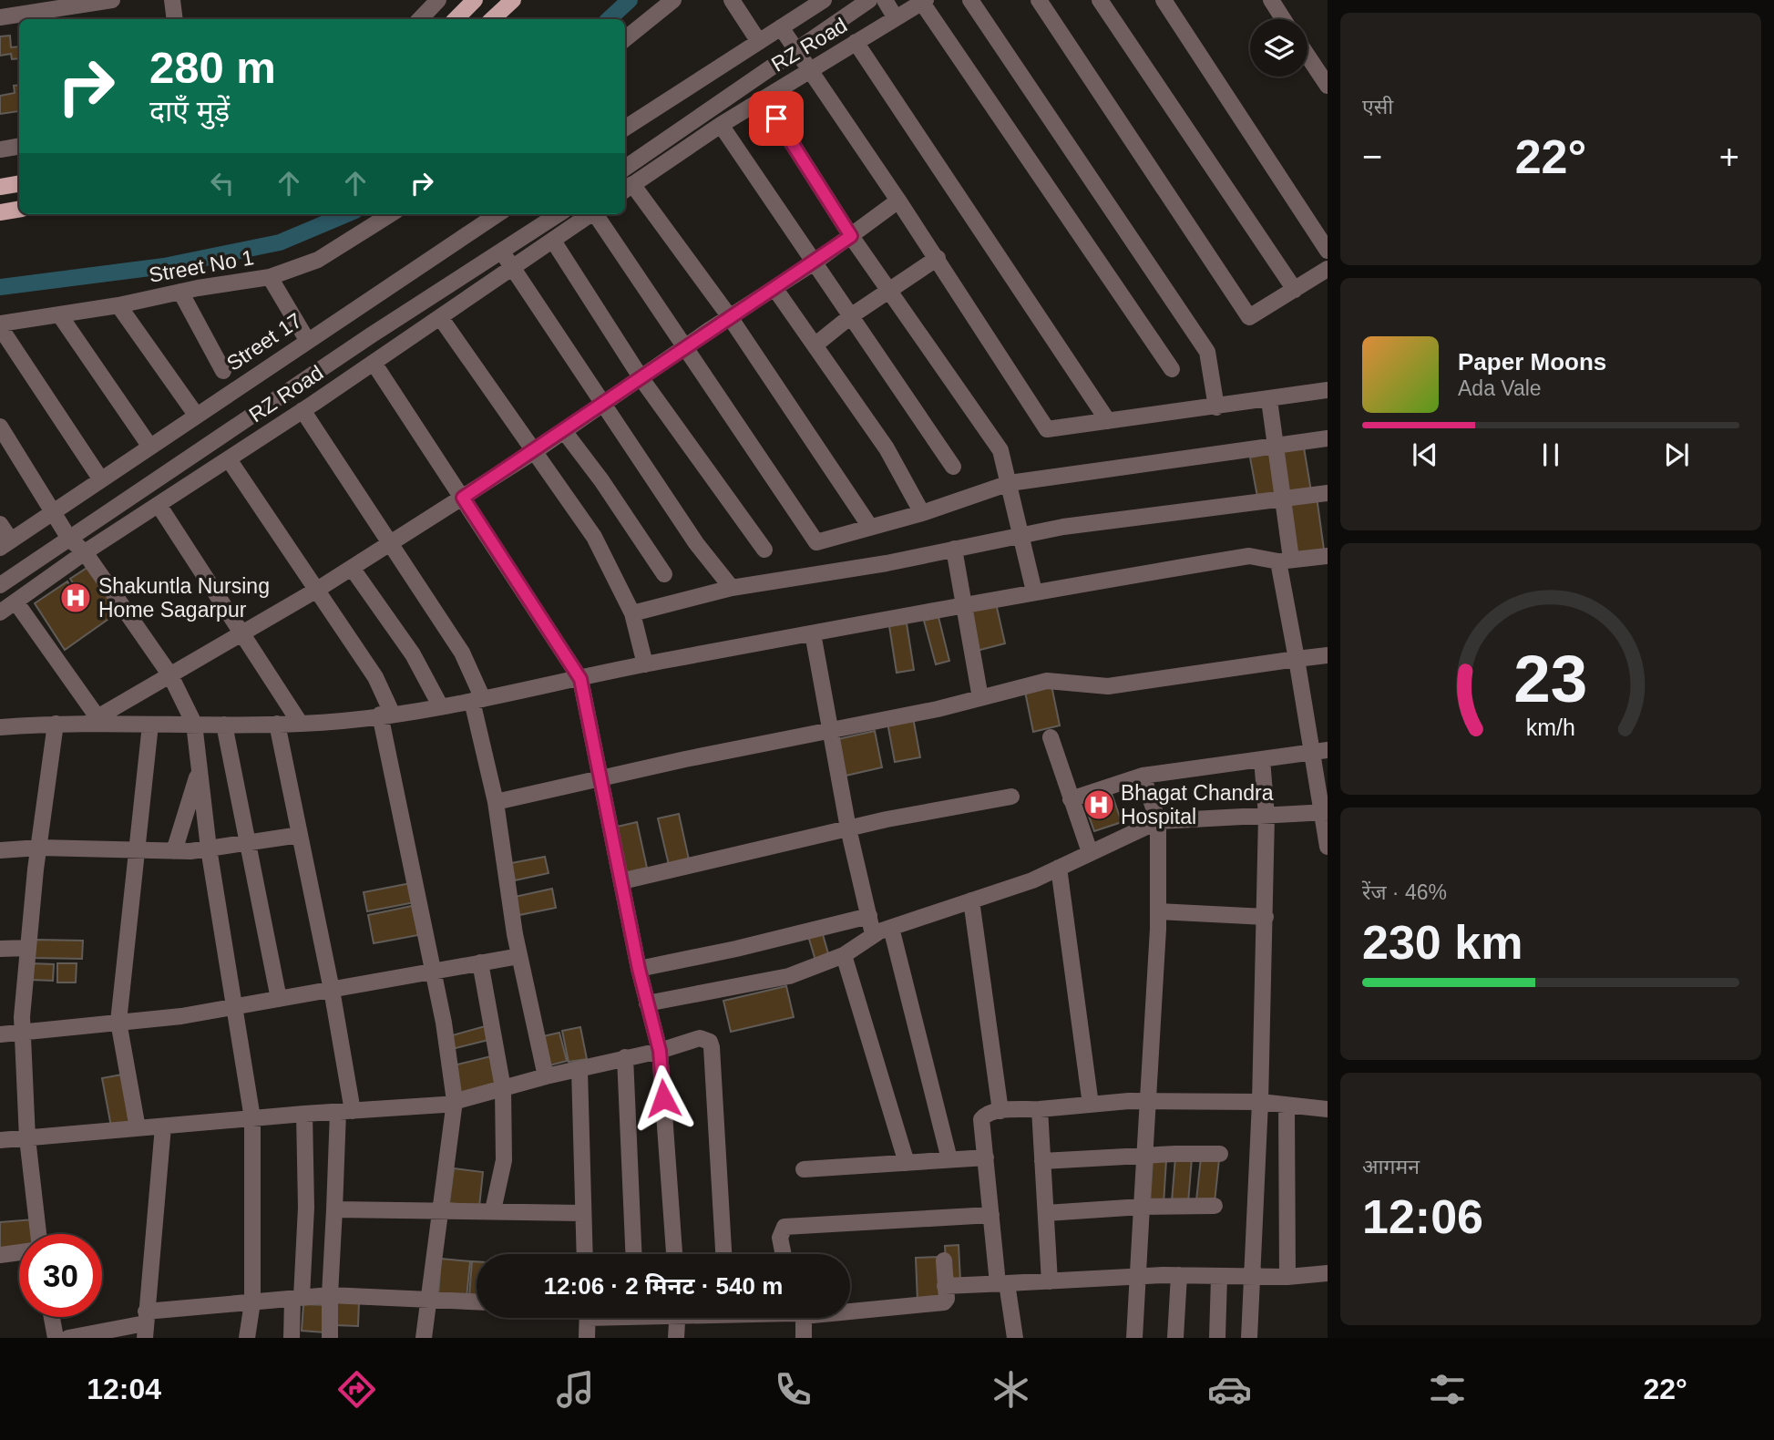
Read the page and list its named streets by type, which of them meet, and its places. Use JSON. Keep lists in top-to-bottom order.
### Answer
{
  "streets": {
    "street": ["RZ Road", "Street No 1", "Street 17"]
  },
  "places": {
    "hospital": ["Shakuntla Nursing Home Sagarpur", "Bhagat Chandra Hospital"]
  },
  "page": {
    "tile": [
      "एसी",
      ["रेंज · 46%", "230 km"],
      ["आगमन", "12:06"]
    ],
    "turn": ["280 m", "दाएँ मुड़ें"],
    "heat": ["−", "22°", "+"],
    "song": ["Paper Moons", "Ada Vale"],
    "limit": "30",
    "trip": "12:06 · 2 मिनट · 540 m",
    "tabs": ["12:04", "22°"],
    "gauge": ["23", "km/h"]
  }
}
